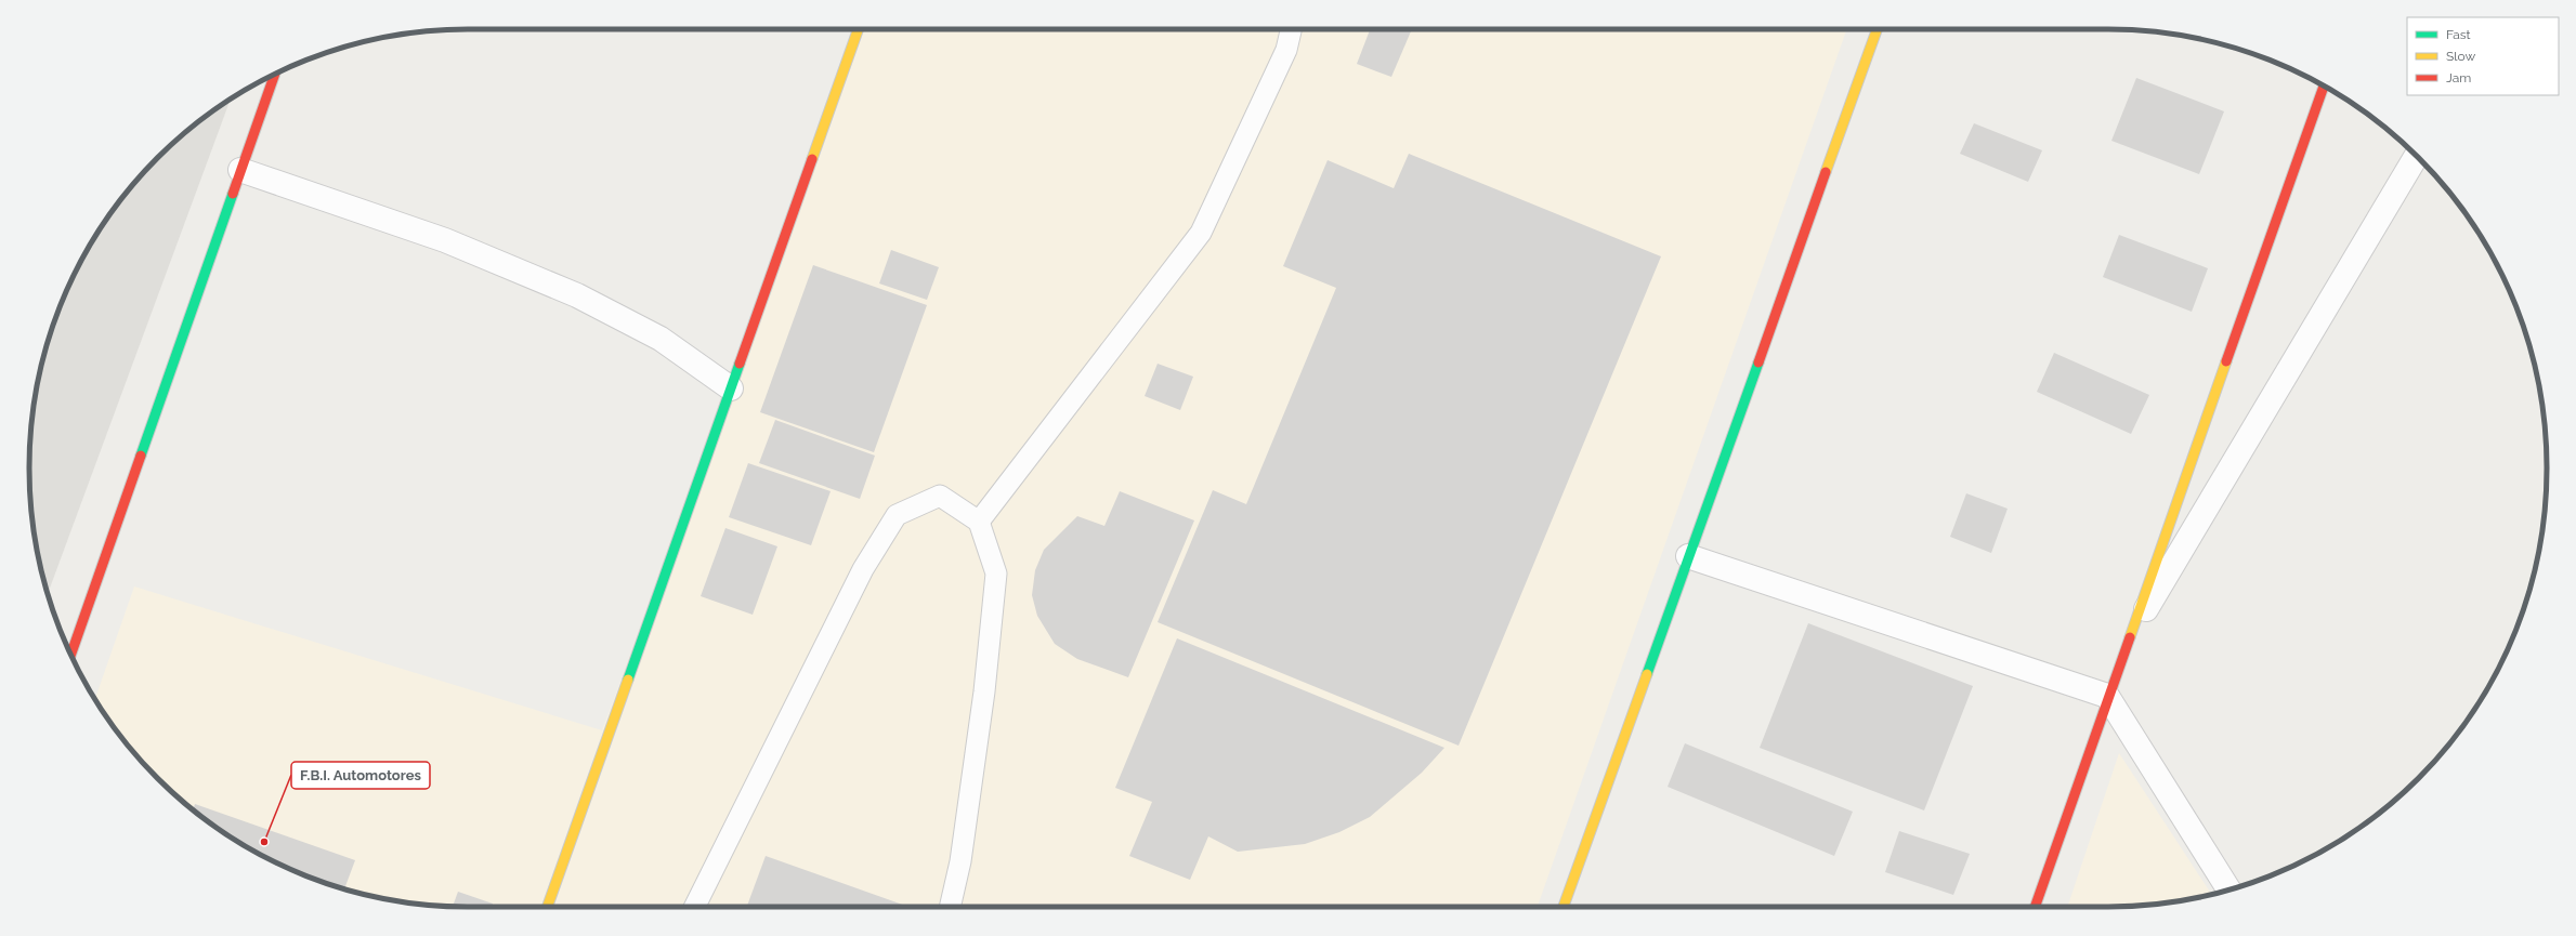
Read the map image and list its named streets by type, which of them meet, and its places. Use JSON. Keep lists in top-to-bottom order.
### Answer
{
  "places": ["F.B.I. Automotores"],
  "legend": ["Fast", "Slow", "Jam"]
}
